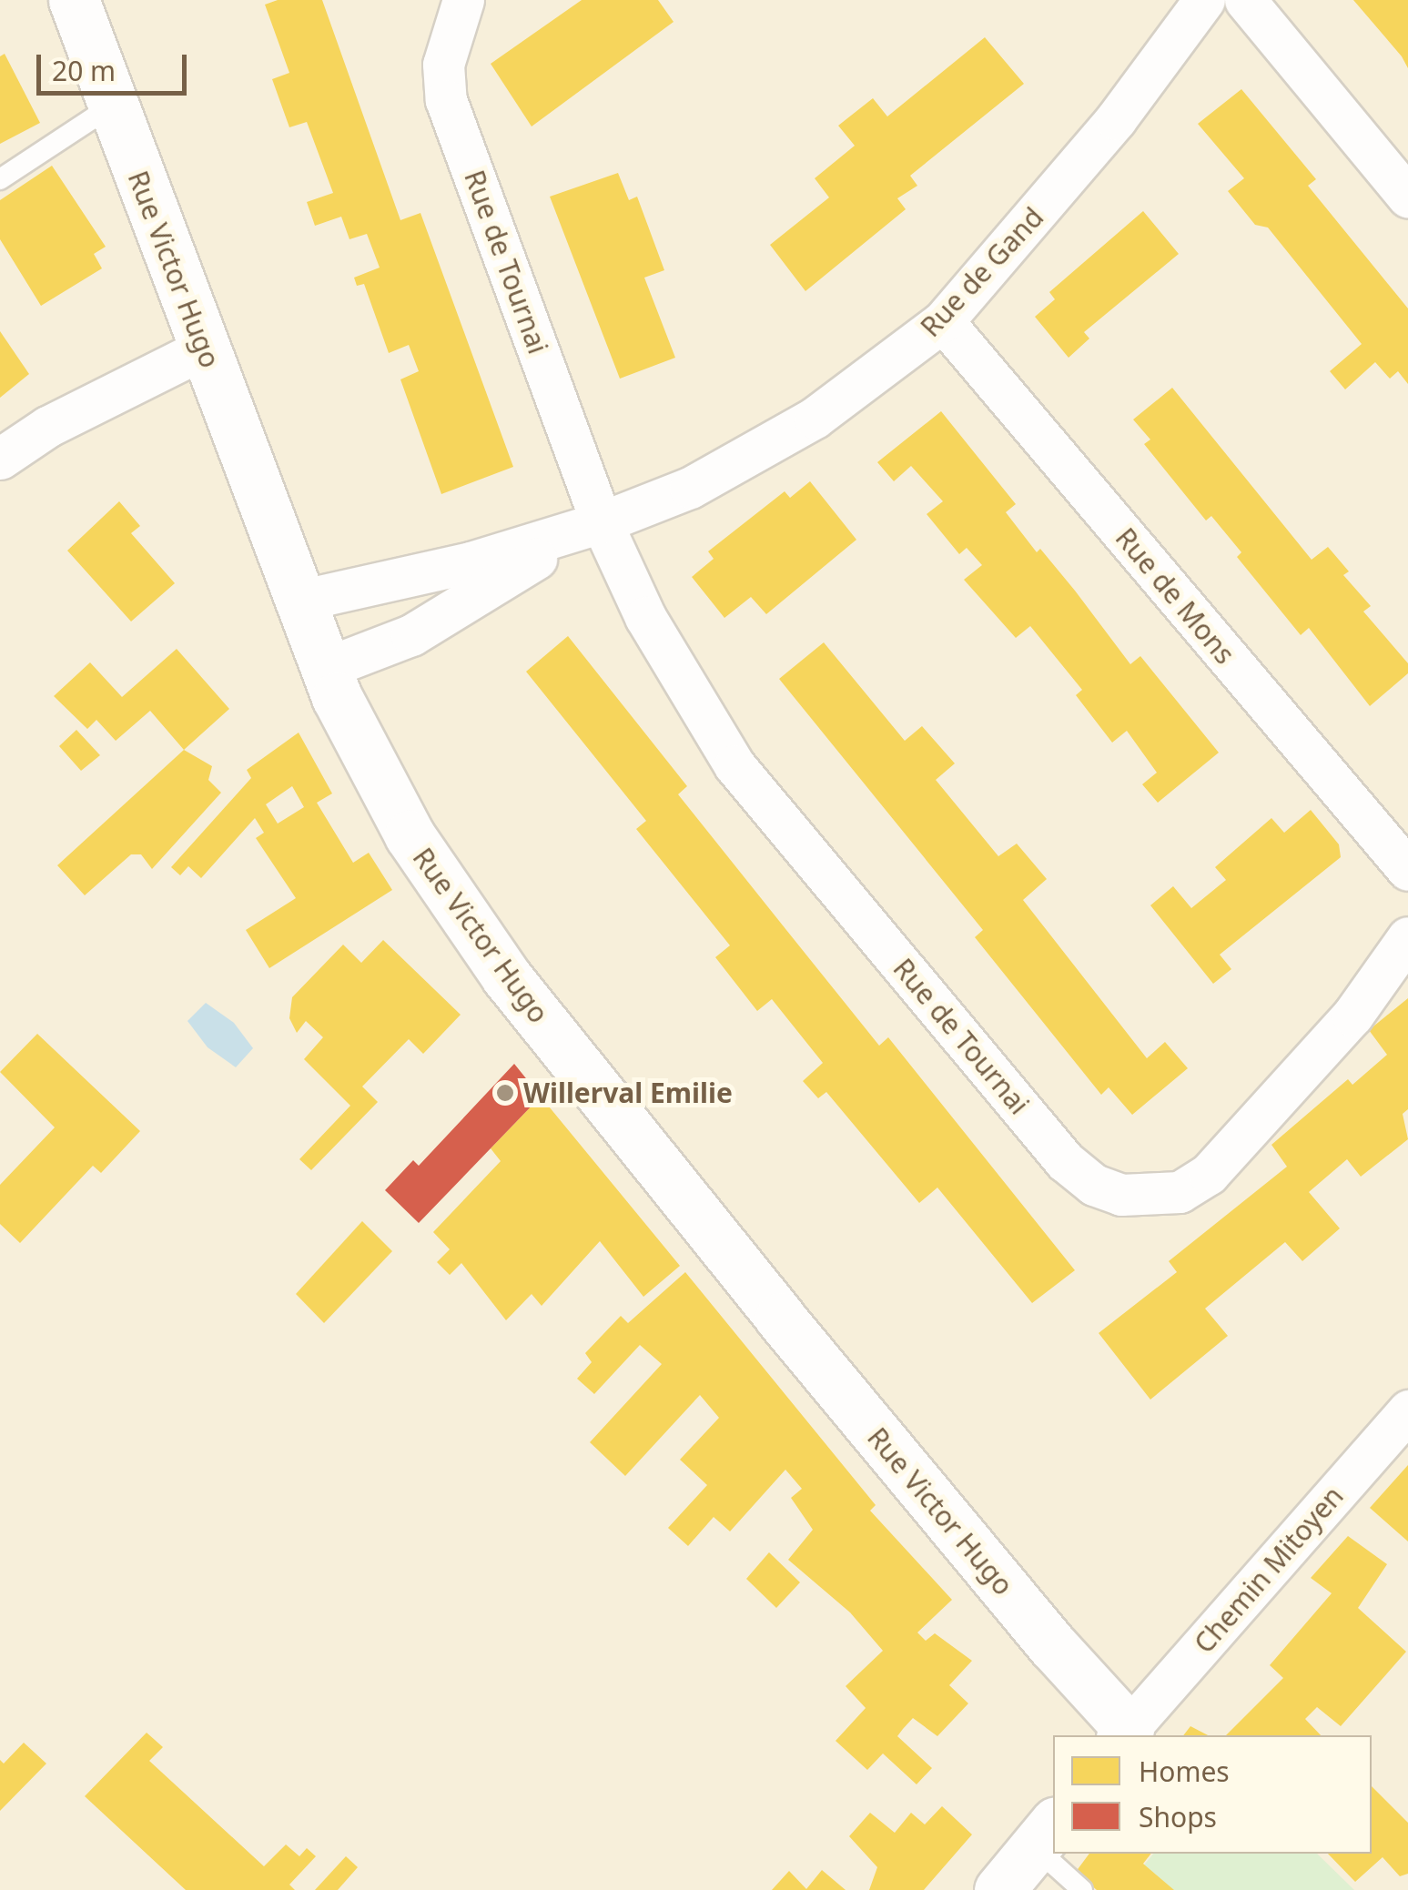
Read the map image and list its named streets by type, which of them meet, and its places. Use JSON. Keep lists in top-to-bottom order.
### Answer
{
  "streets": {
    "street": [
      "Rue de Tournai",
      "Rue Victor Hugo",
      "Rue de Gand",
      "Rue de Mons",
      "Chemin Mitoyen"
    ]
  },
  "crossings": [
    ["Rue de Tournai", "Rue de Gand"],
    ["Rue Victor Hugo", "Chemin Mitoyen"],
    ["Rue de Gand", "Rue de Mons"]
  ],
  "places": ["Willerval Emilie"],
  "legend": ["Homes", "Shops"],
  "scale_bar": "20 m"
}
